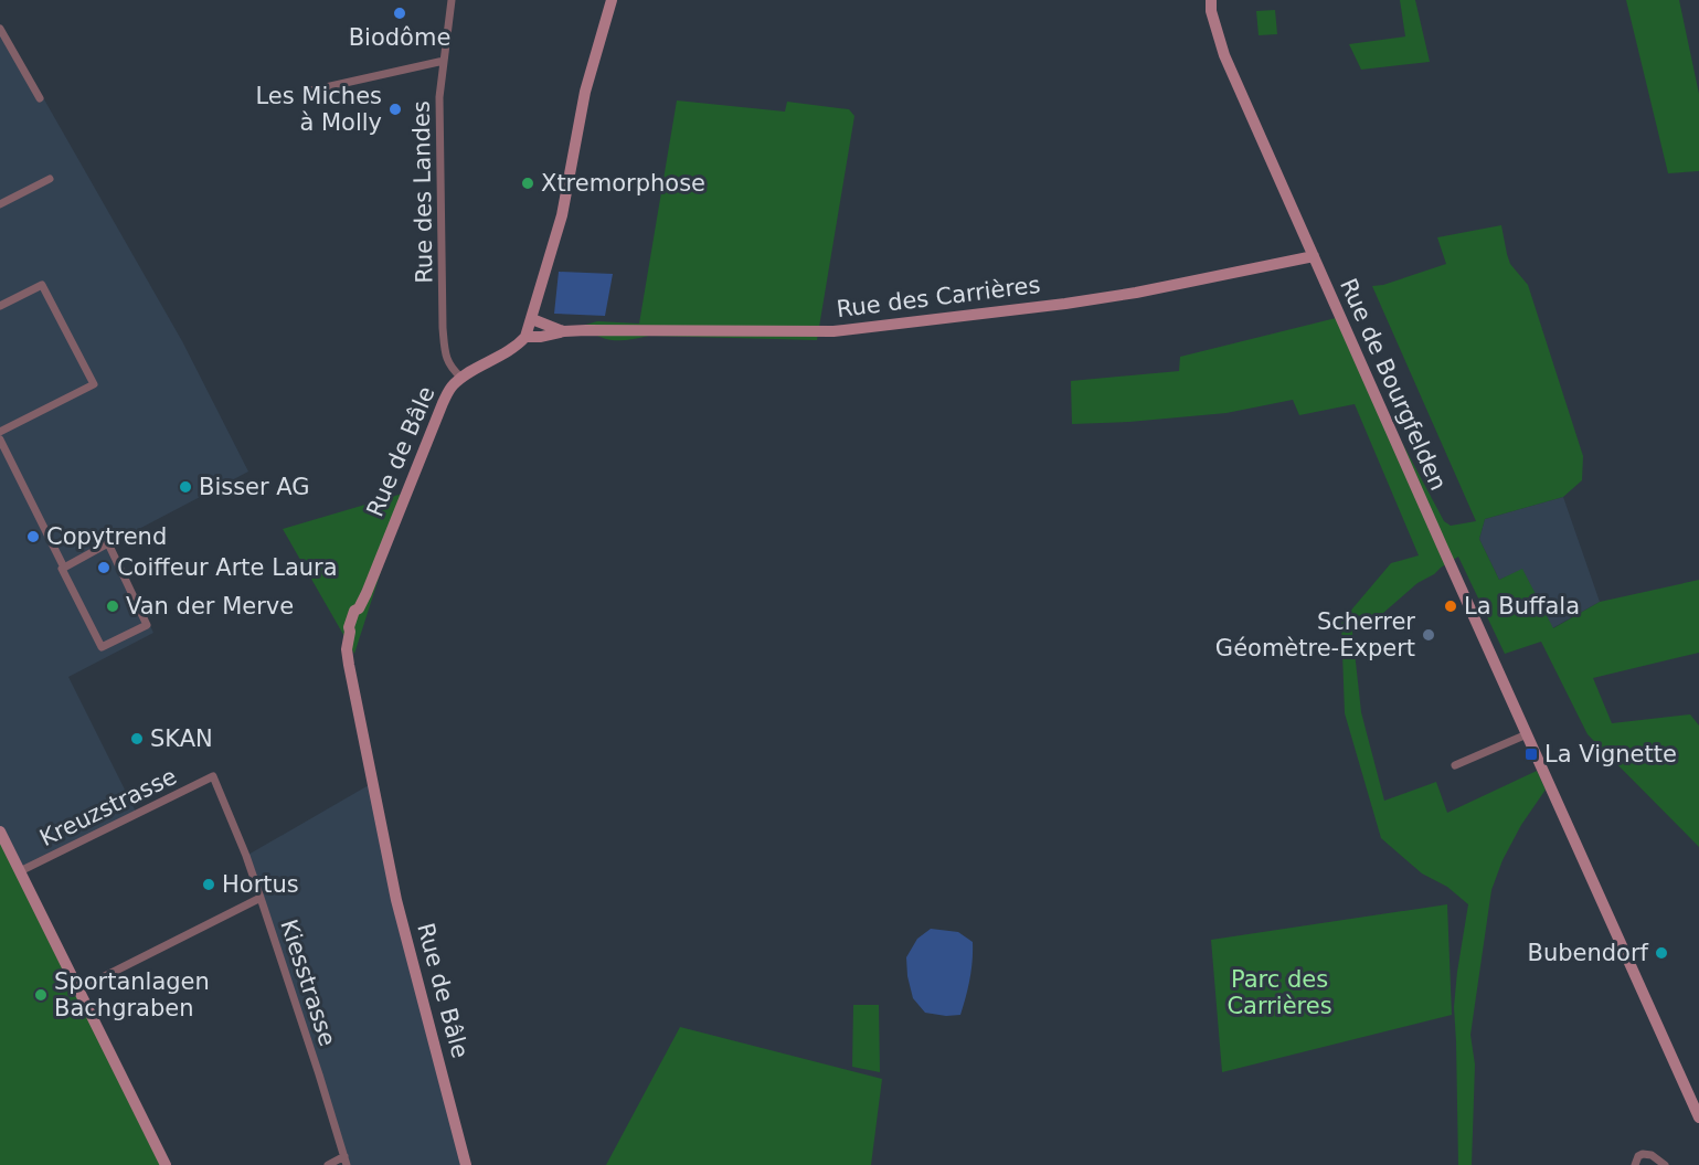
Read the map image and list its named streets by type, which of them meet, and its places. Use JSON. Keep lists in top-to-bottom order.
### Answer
{
  "streets": {
    "street": [
      "Rue des Landes",
      "Rue des Carrières",
      "Rue de Bourgfelden",
      "Rue de Bâle",
      "Kreuzstrasse",
      "Kiesstrasse"
    ]
  },
  "crossings": [
    ["Rue des Landes", "Rue de Bâle"],
    ["Rue des Carrières", "Rue de Bourgfelden"],
    ["Rue des Carrières", "Rue de Bâle"],
    ["Kreuzstrasse", "Kiesstrasse"]
  ],
  "parks": ["Parc des Carrières"],
  "places": {
    "other": [
      "Biodôme",
      "Les Miches à Molly",
      "Xtremorphose",
      "Bisser AG",
      "Copytrend",
      "Coiffeur Arte Laura",
      "Van der Merve",
      "La Buffala",
      "Scherrer Géomètre-Expert",
      "SKAN",
      "Hortus",
      "Bubendorf",
      "Sportanlagen Bachgraben"
    ],
    "transit": ["La Vignette"]
  }
}
